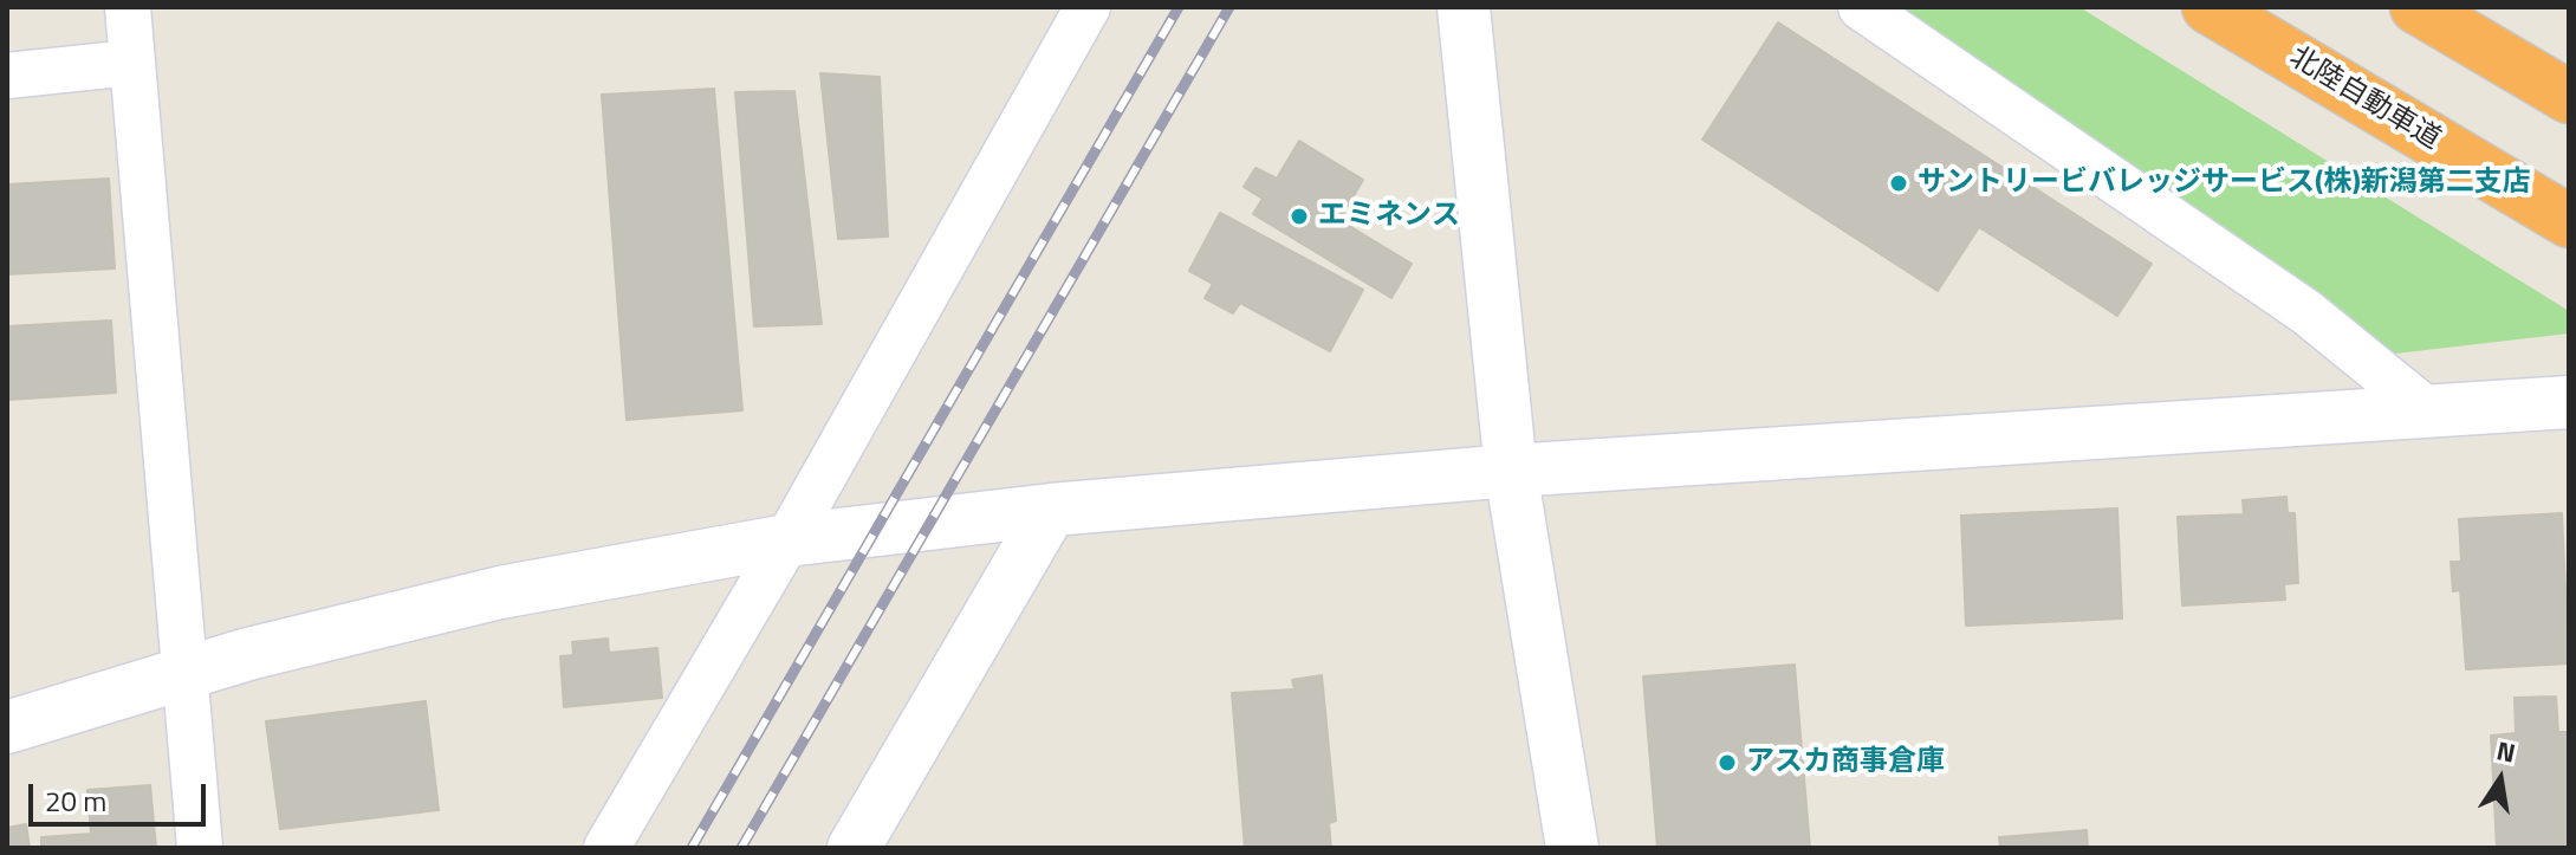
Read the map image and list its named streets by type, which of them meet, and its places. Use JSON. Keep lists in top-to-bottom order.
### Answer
{
  "streets": {
    "highway": ["北陸自動車道"]
  },
  "places": ["サントリービバレッジサービス(株)新潟第二支店", "エミネンス", "アスカ商事倉庫"],
  "scale_bar": "20 m",
  "north": "top"
}
